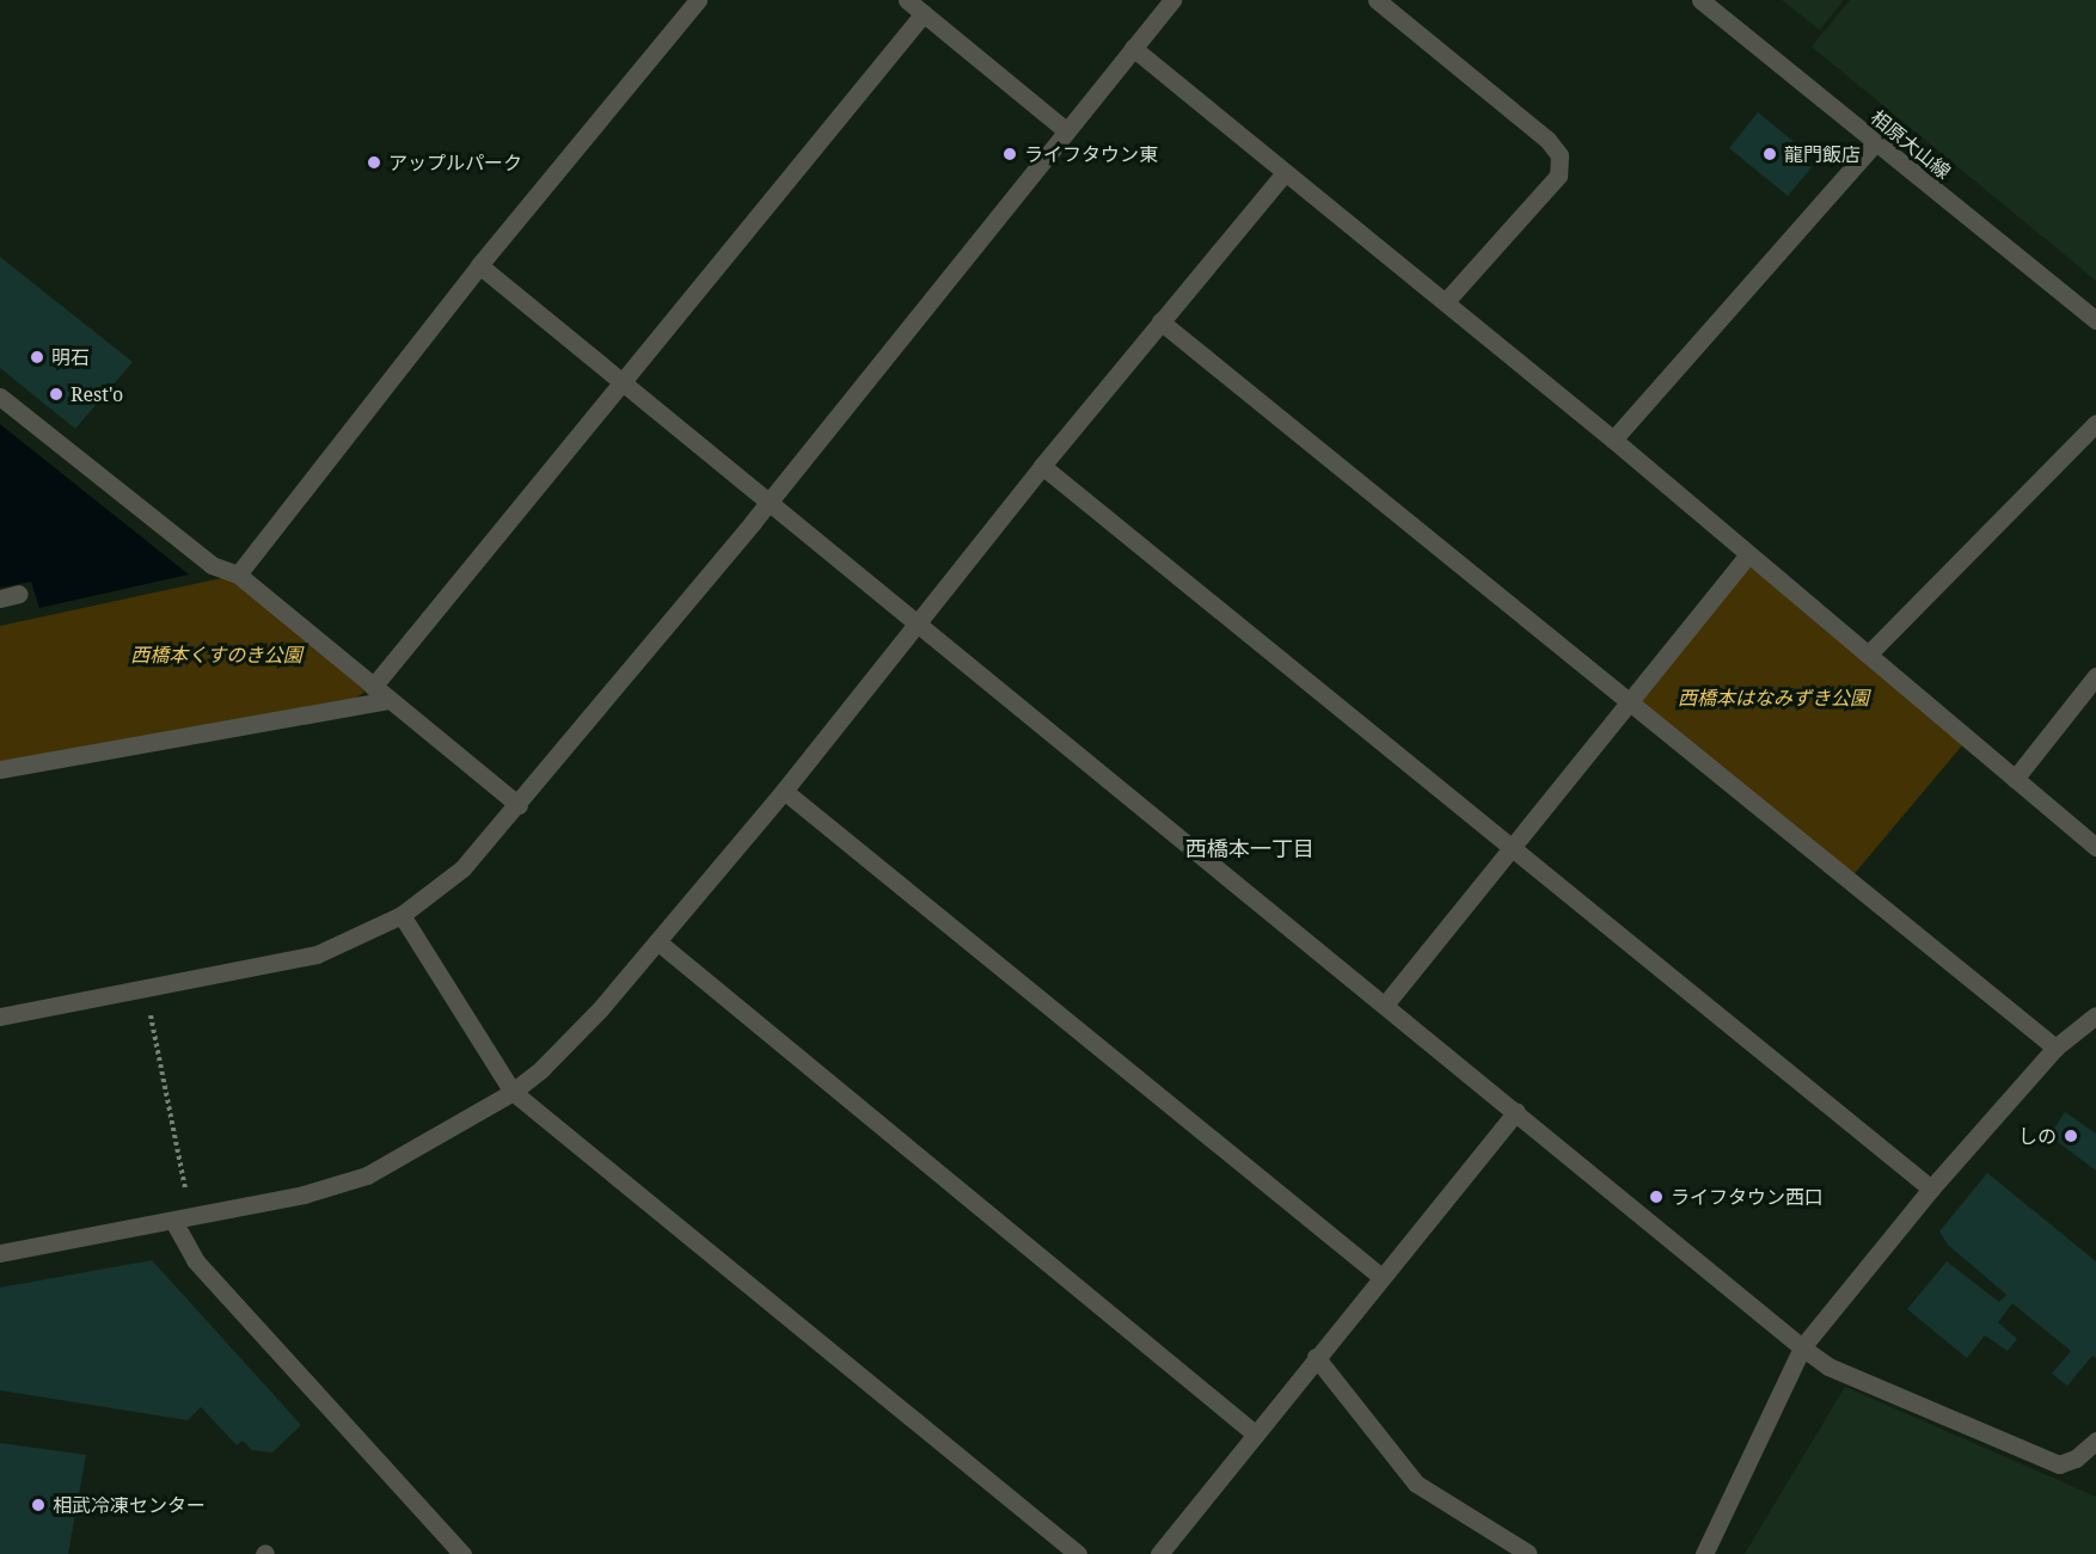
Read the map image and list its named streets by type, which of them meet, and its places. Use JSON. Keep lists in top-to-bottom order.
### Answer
{
  "streets": {
    "street": ["相原大山線"]
  },
  "districts": ["西橋本一丁目"],
  "parks": ["西橋本くすのき公園", "西橋本はなみずき公園"],
  "places": [
    "ライフタウン東",
    "龍門飯店",
    "アップルパーク",
    "明石",
    "Rest'o",
    "しの",
    "ライフタウン西口",
    "相武冷凍センター"
  ]
}
